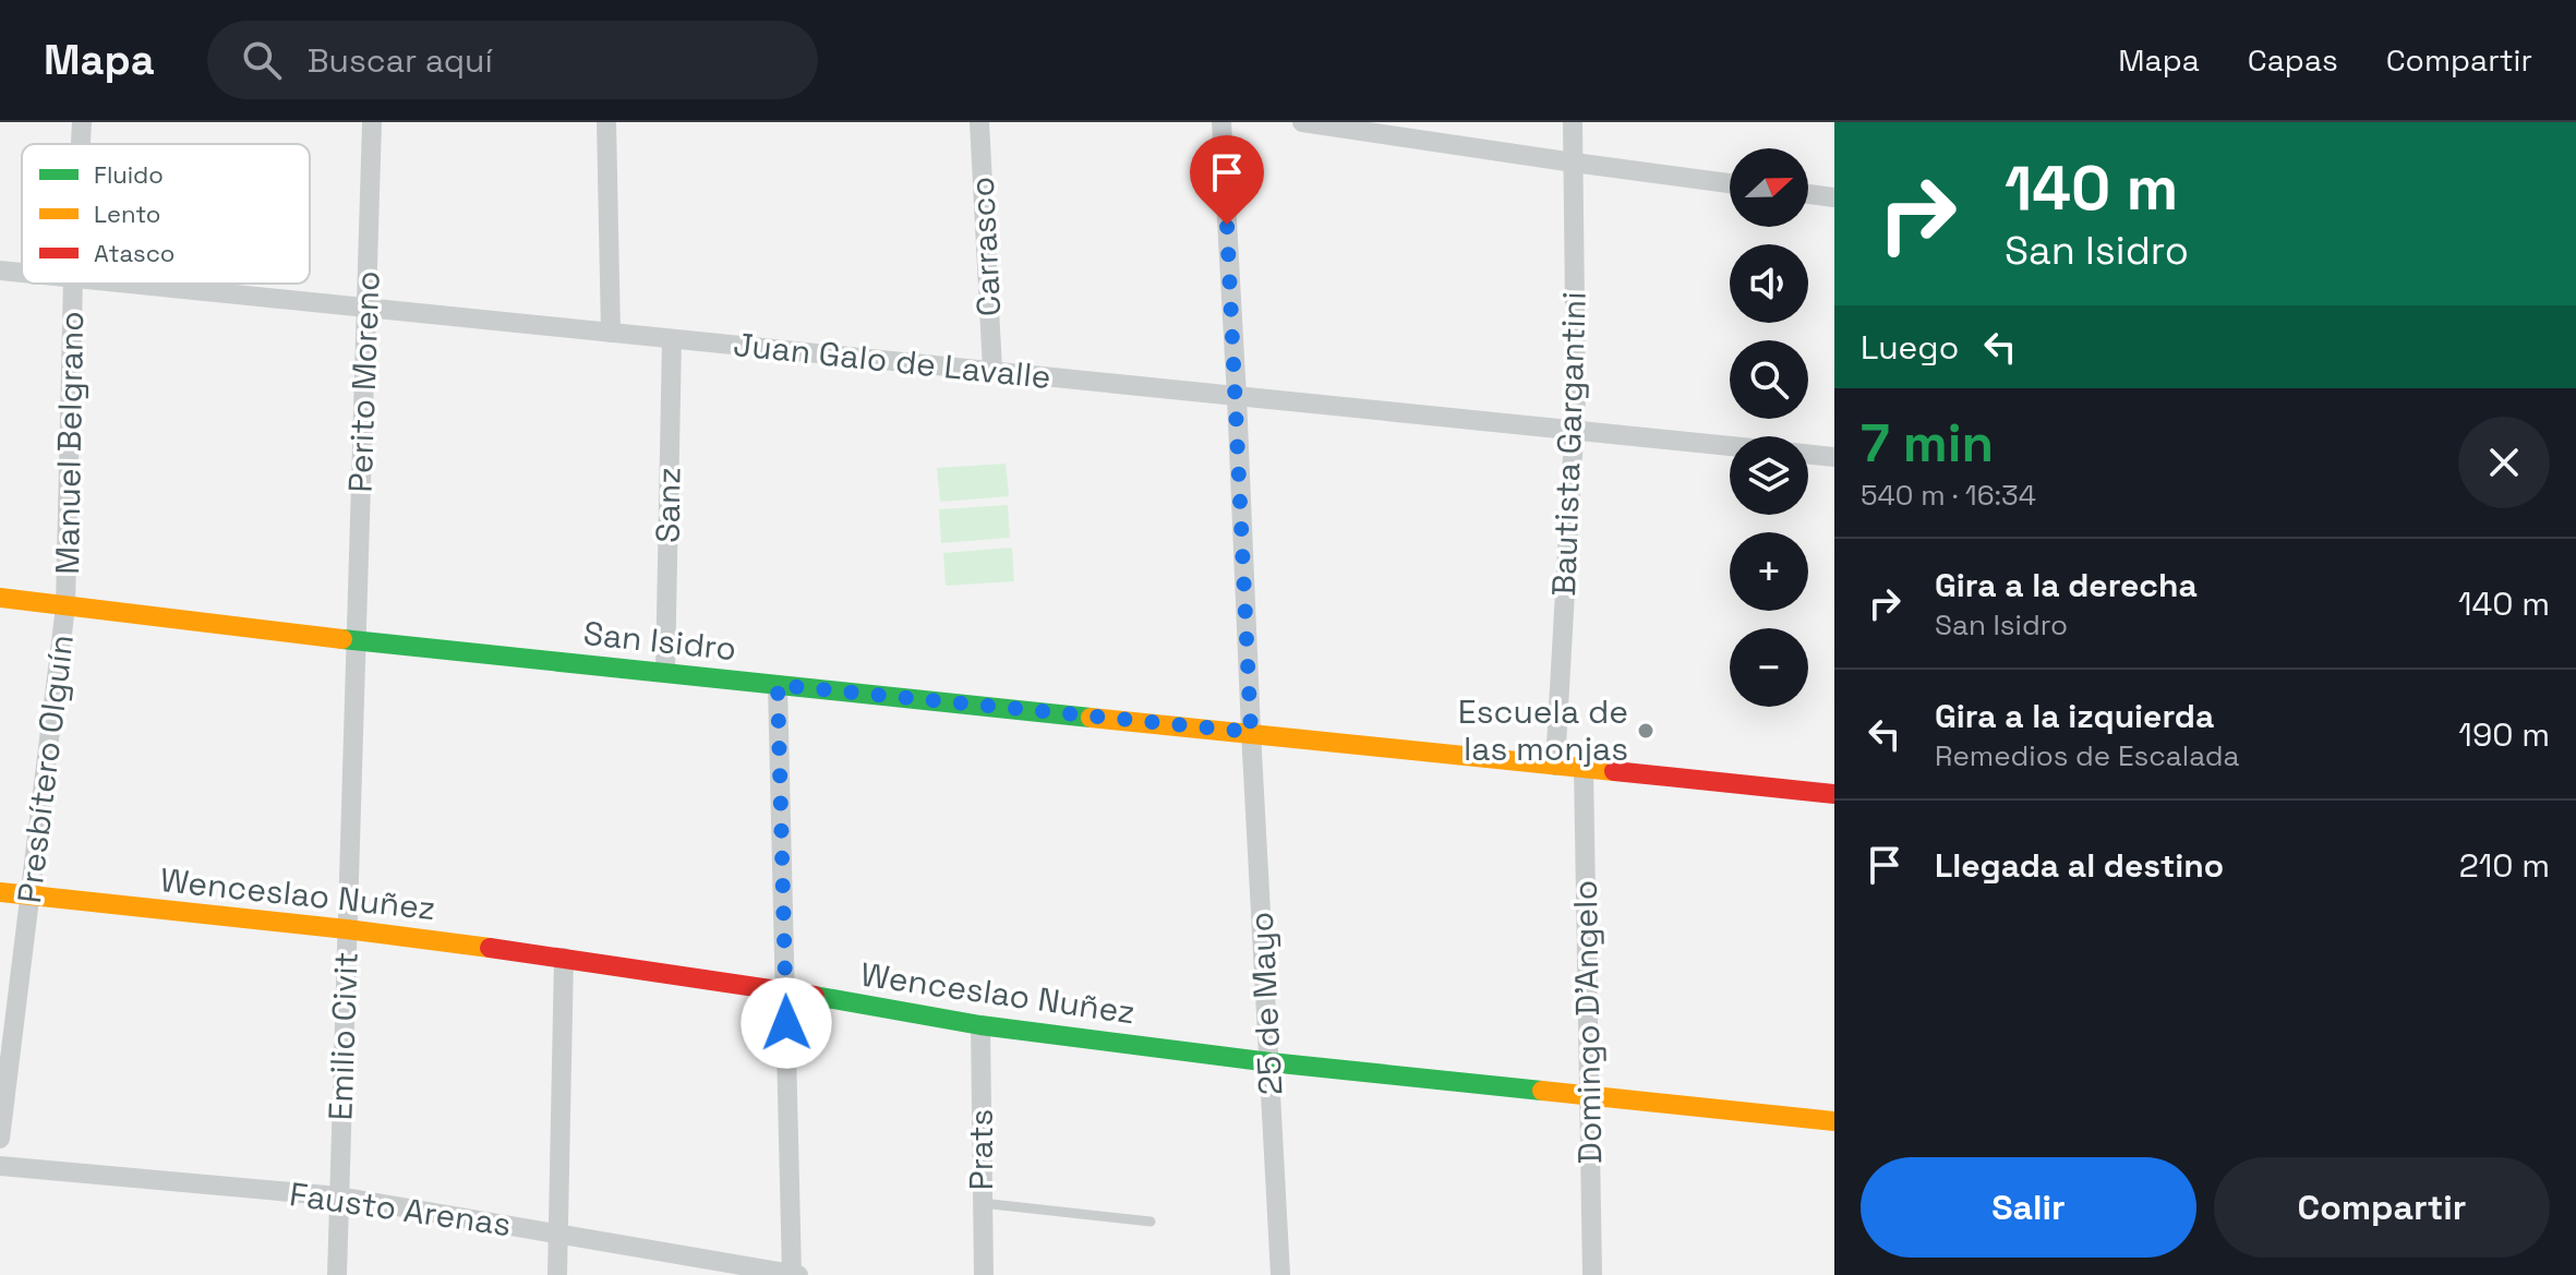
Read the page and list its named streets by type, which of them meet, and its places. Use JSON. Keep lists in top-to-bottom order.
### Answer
{
  "streets": {
    "street": [
      "Carrasco",
      "Juan Galo de Lavalle",
      "Perito Moreno",
      "Manuel Belgrano",
      "Bautista Gargantini",
      "Sanz",
      "San Isidro",
      "Presbítero Olguín",
      "Wenceslao Nuñez",
      "25 de Mayo",
      "Domingo D'Angelo",
      "Emilio Civit",
      "Prats",
      "Fausto Arenas"
    ]
  },
  "crossings": [
    ["Carrasco", "Juan Galo de Lavalle"],
    ["Juan Galo de Lavalle", "Perito Moreno"],
    ["Juan Galo de Lavalle", "Bautista Gargantini"],
    ["Juan Galo de Lavalle", "Sanz"],
    ["Juan Galo de Lavalle", "25 de Mayo"],
    ["Perito Moreno", "San Isidro"],
    ["Perito Moreno", "Emilio Civit"],
    ["Manuel Belgrano", "San Isidro"],
    ["Manuel Belgrano", "Presbítero Olguín"],
    ["Bautista Gargantini", "San Isidro"],
    ["Sanz", "San Isidro"],
    ["San Isidro", "Presbítero Olguín"],
    ["San Isidro", "25 de Mayo"],
    ["San Isidro", "Domingo D'Angelo"],
    ["San Isidro", "Emilio Civit"],
    ["Presbítero Olguín", "Wenceslao Nuñez"],
    ["Wenceslao Nuñez", "25 de Mayo"],
    ["Wenceslao Nuñez", "Domingo D'Angelo"],
    ["Wenceslao Nuñez", "Emilio Civit"],
    ["Wenceslao Nuñez", "Prats"],
    ["Emilio Civit", "Fausto Arenas"]
  ],
  "places": ["Escuela de las monjas"],
  "legend": ["Fluido", "Lento", "Atasco"],
  "north": "right",
  "page": {
    "header": "Mapa",
    "search": "Buscar aquí",
    "nav": ["Mapa", "Capas", "Compartir"],
    "turn": ["140 m", "San Isidro"],
    "map_buttons": ["+", "−"],
    "then": "Luego",
    "heading": ["7 min", "540 m · 16:34"],
    "list": [
      {
        "name": "Gira a la derecha",
        "note": "San Isidro",
        "value": "140 m"
      },
      {
        "name": "Gira a la izquierda",
        "note": "Remedios de Escalada",
        "value": "190 m"
      },
      {
        "name": "Llegada al destino",
        "value": "210 m"
      }
    ],
    "buttons": ["Salir", "Compartir"]
  }
}
